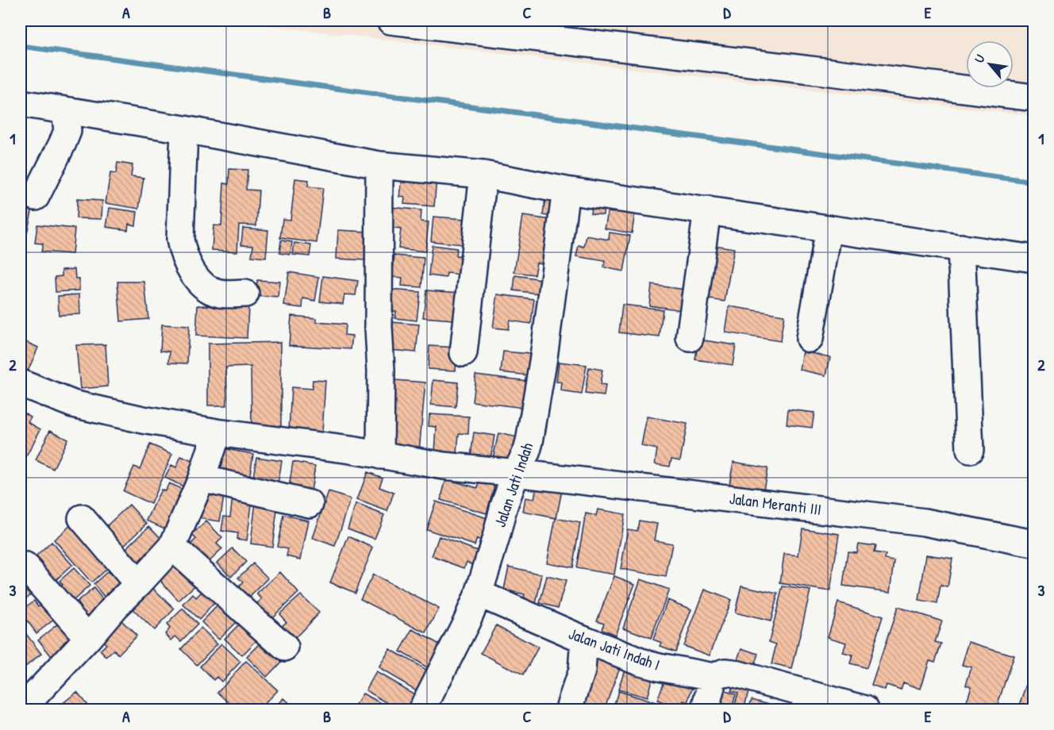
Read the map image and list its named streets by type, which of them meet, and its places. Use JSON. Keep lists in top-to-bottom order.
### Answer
{
  "streets": {
    "street": ["Jalan Jati Indah", "Jalan Meranti III", "Jalan Jati Indah I"]
  },
  "crossings": [
    ["Jalan Jati Indah", "Jalan Meranti III"],
    ["Jalan Jati Indah", "Jalan Jati Indah I"]
  ],
  "north": "top left",
  "grid": {
    "columns": [
      "A",
      "B",
      "C",
      "D",
      "E"
    ],
    "rows": ["1", "2", "3"]
  }
}
